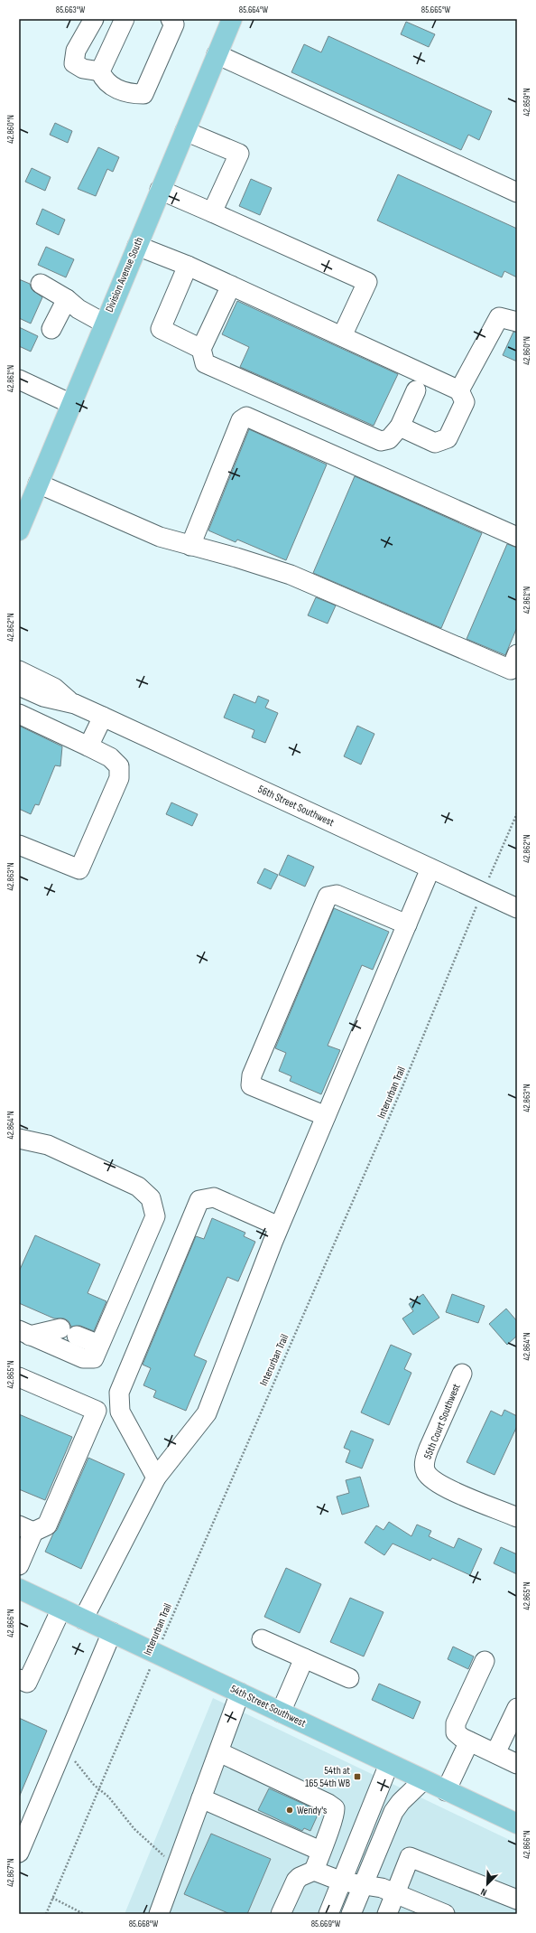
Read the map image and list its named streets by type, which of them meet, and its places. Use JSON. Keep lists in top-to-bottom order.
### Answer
{
  "streets": {
    "main road": ["Division Avenue South", "54th Street Southwest"],
    "street": ["56th Street Southwest", "55th Court Southwest"],
    "path": ["Interurban Trail"]
  },
  "crossings": [
    ["56th Street Southwest", "Interurban Trail"],
    ["Interurban Trail", "54th Street Southwest"]
  ],
  "places": {
    "transit": ["54th at 165 54th WB"],
    "other": ["Wendy's"]
  },
  "north": "bottom left",
  "coordinates": [
    "85.663°W",
    "85.664°W",
    "85.665°W",
    "42.859°N",
    "42.860°N",
    "42.861°N",
    "42.862°N",
    "42.863°N",
    "42.864°N",
    "42.865°N",
    "42.866°N",
    "42.867°N",
    "85.668°W",
    "85.669°W"
  ]
}
